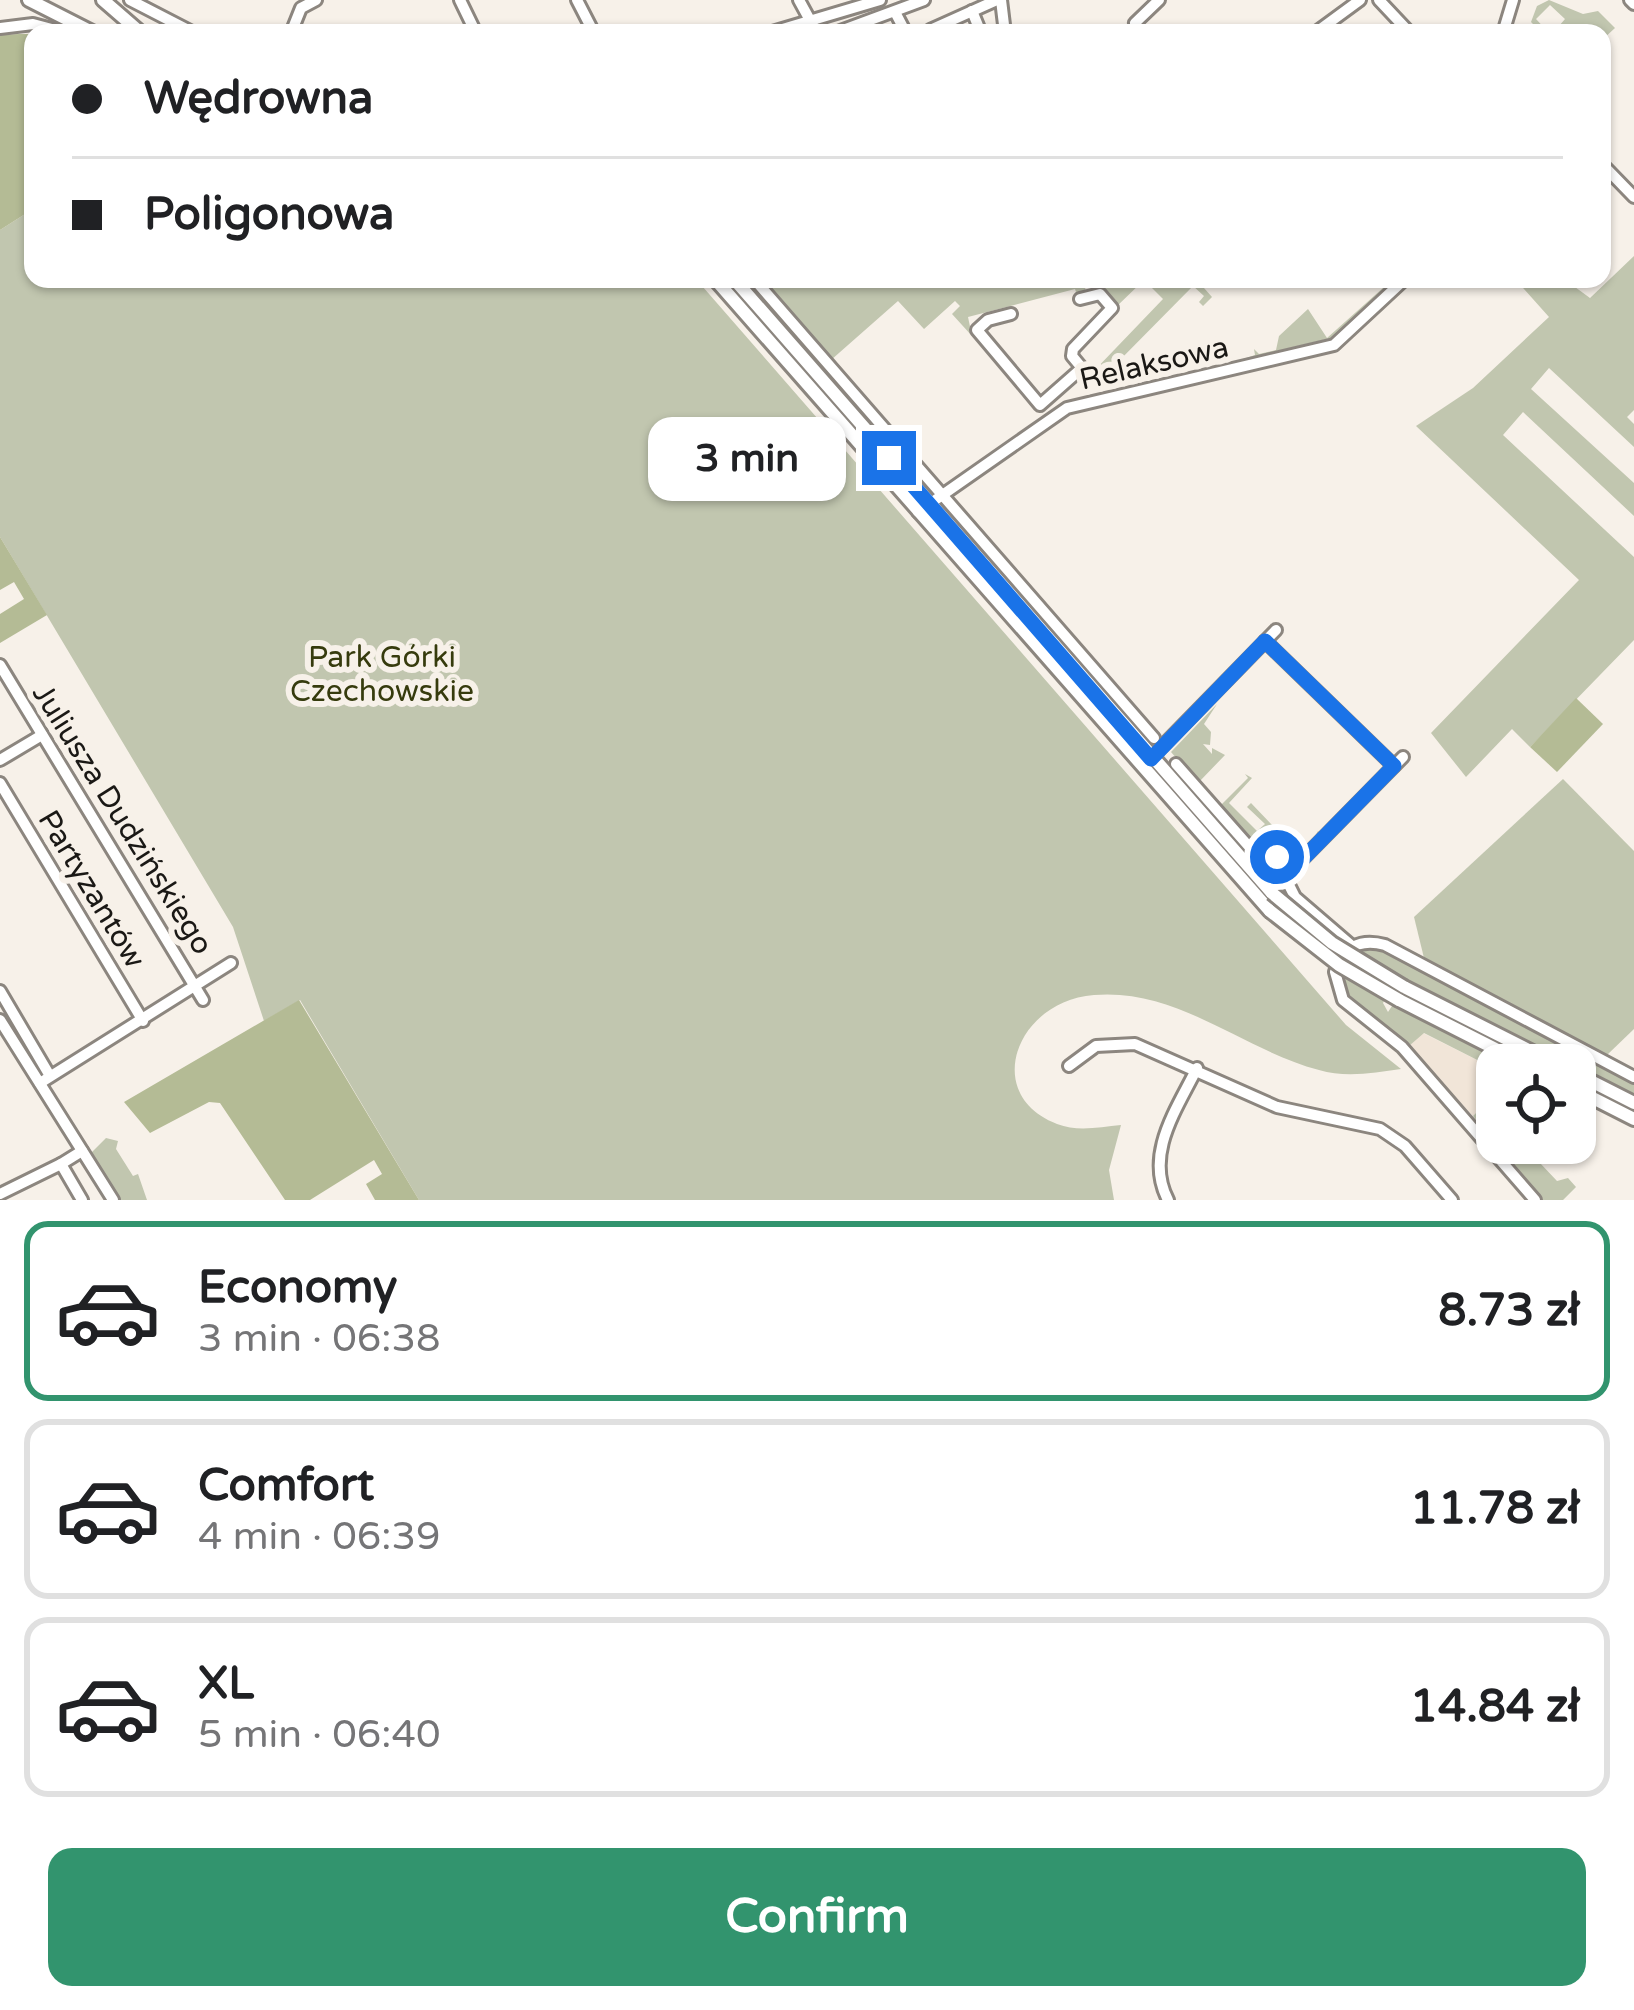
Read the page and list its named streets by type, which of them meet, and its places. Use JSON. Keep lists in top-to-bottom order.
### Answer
{
  "streets": {
    "street": ["Relaksowa", "Juliusza Dudzińskiego", "Partyzantów"]
  },
  "parks": ["Park Górki Czechowskie"],
  "page": {
    "banner": ["Wędrowna", "Poligonowa"],
    "bubble": "3 min",
    "list": [
      {
        "name": "Economy",
        "note": "3 min · 06:38",
        "value": "8.73 zł"
      },
      {
        "name": "Comfort",
        "note": "4 min · 06:39",
        "value": "11.78 zł"
      },
      {
        "name": "XL",
        "note": "5 min · 06:40",
        "value": "14.84 zł"
      }
    ],
    "buttons": "Confirm"
  }
}
